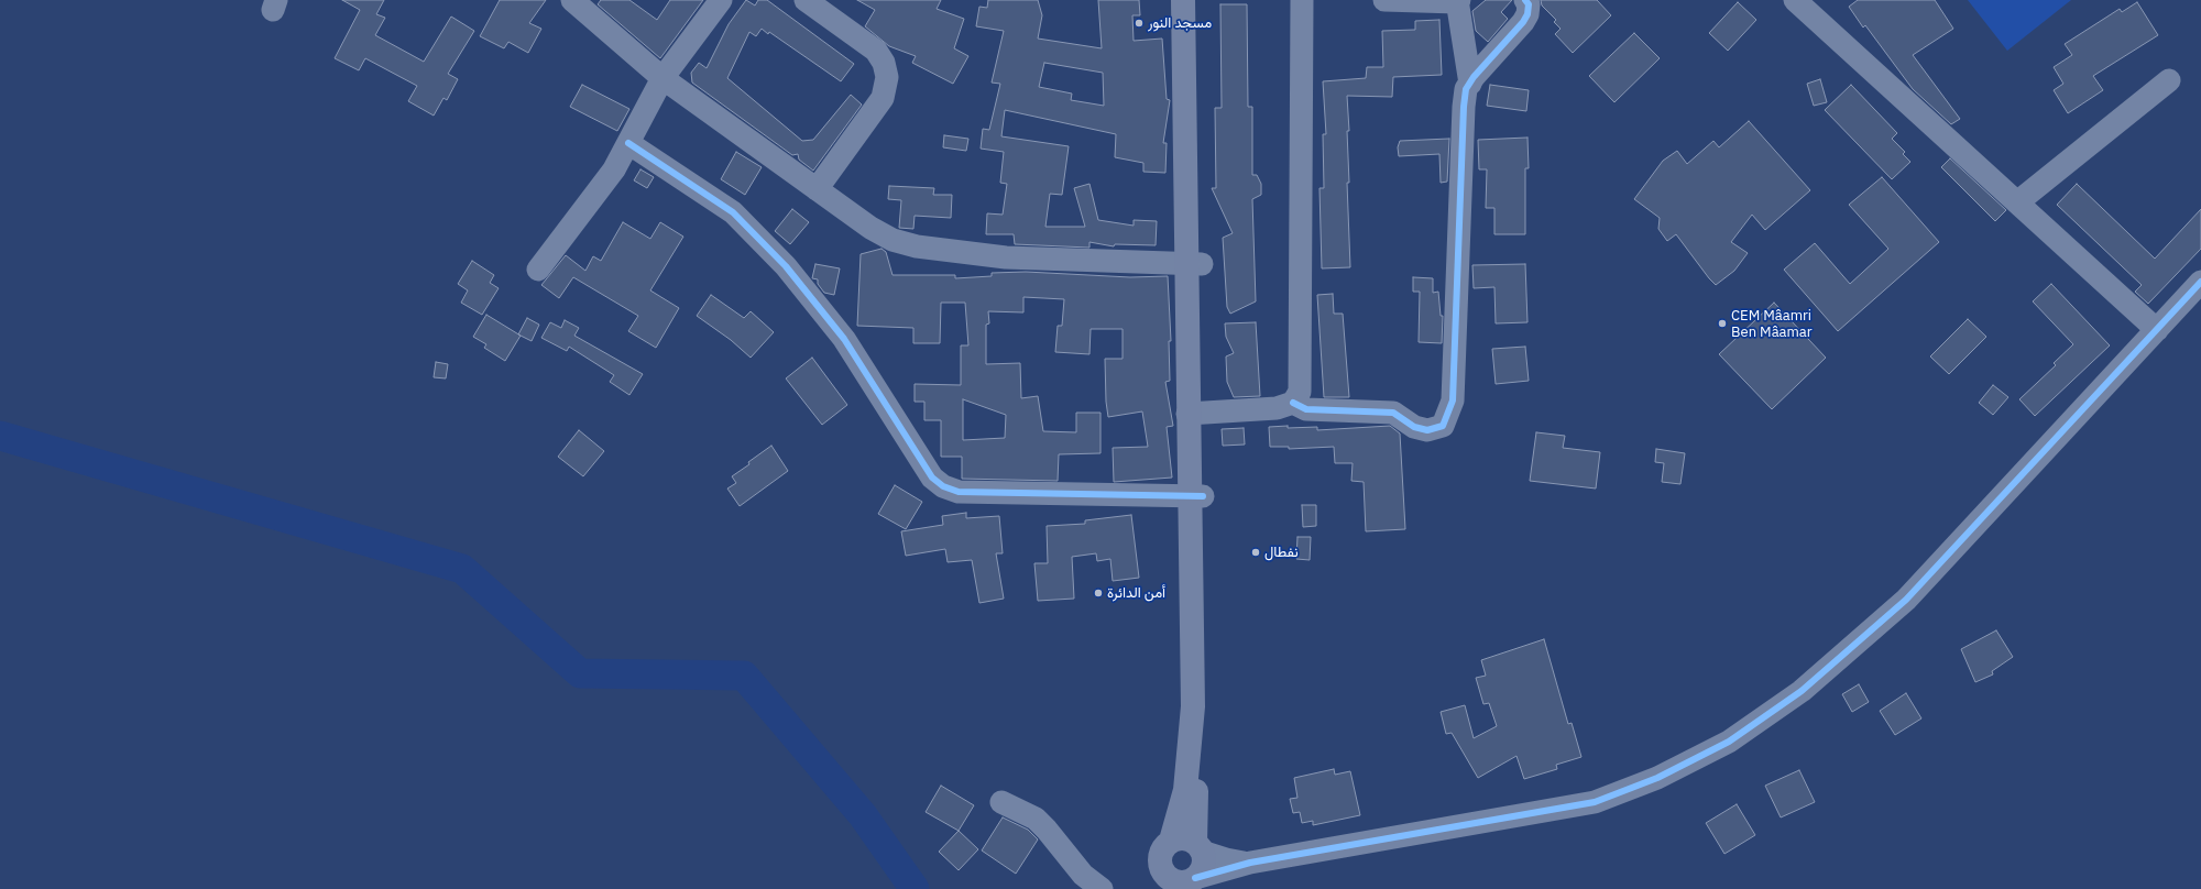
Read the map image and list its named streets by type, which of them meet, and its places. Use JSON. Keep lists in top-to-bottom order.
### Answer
{
  "places": [
    "مسجد النور",
    "CEM Mâamri Ben Mâamar",
    "نفطال",
    "أمن الدائرة"
  ]
}
